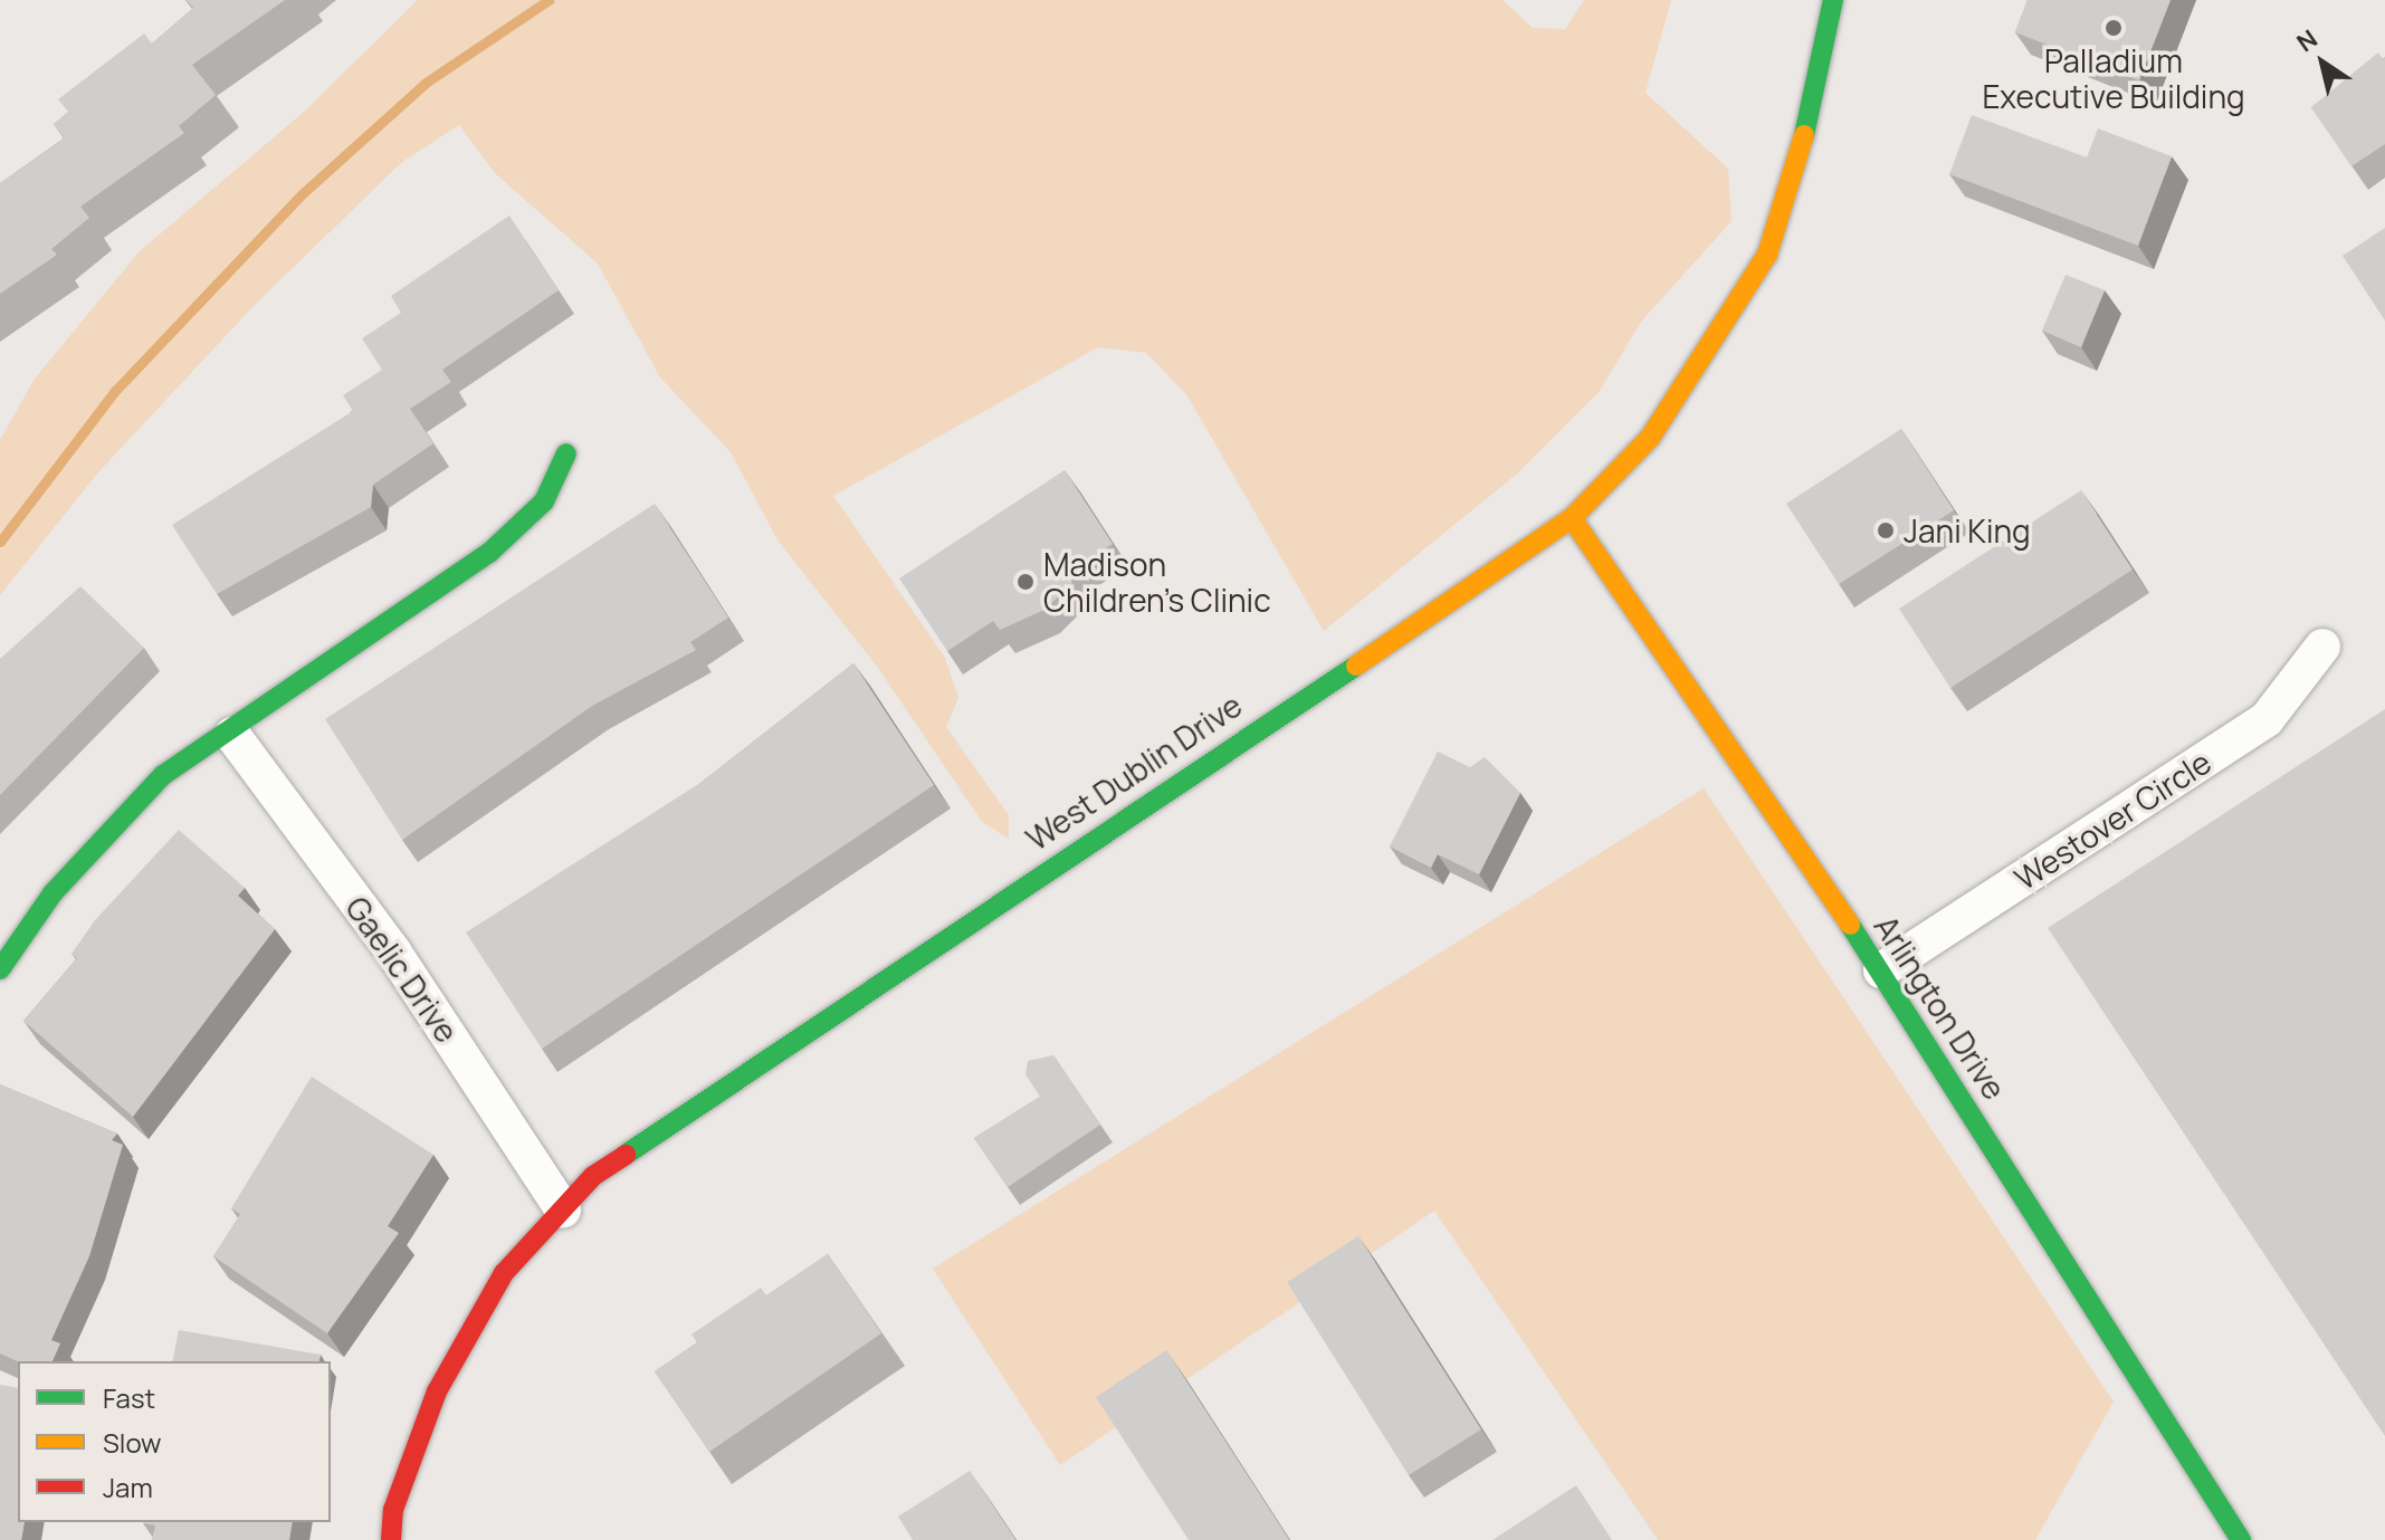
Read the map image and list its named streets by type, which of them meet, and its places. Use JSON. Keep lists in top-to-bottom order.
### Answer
{
  "streets": {
    "street": [
      "West Dublin Drive",
      "Westover Circle",
      "Gaelic Drive",
      "Arlington Drive"
    ]
  },
  "crossings": [
    ["West Dublin Drive", "Gaelic Drive"],
    ["West Dublin Drive", "Arlington Drive"],
    ["Westover Circle", "Arlington Drive"]
  ],
  "places": ["Palladium Executive Building", "Jani King", "Madison Children's Clinic"],
  "legend": ["Fast", "Slow", "Jam"],
  "north": "top left"
}
